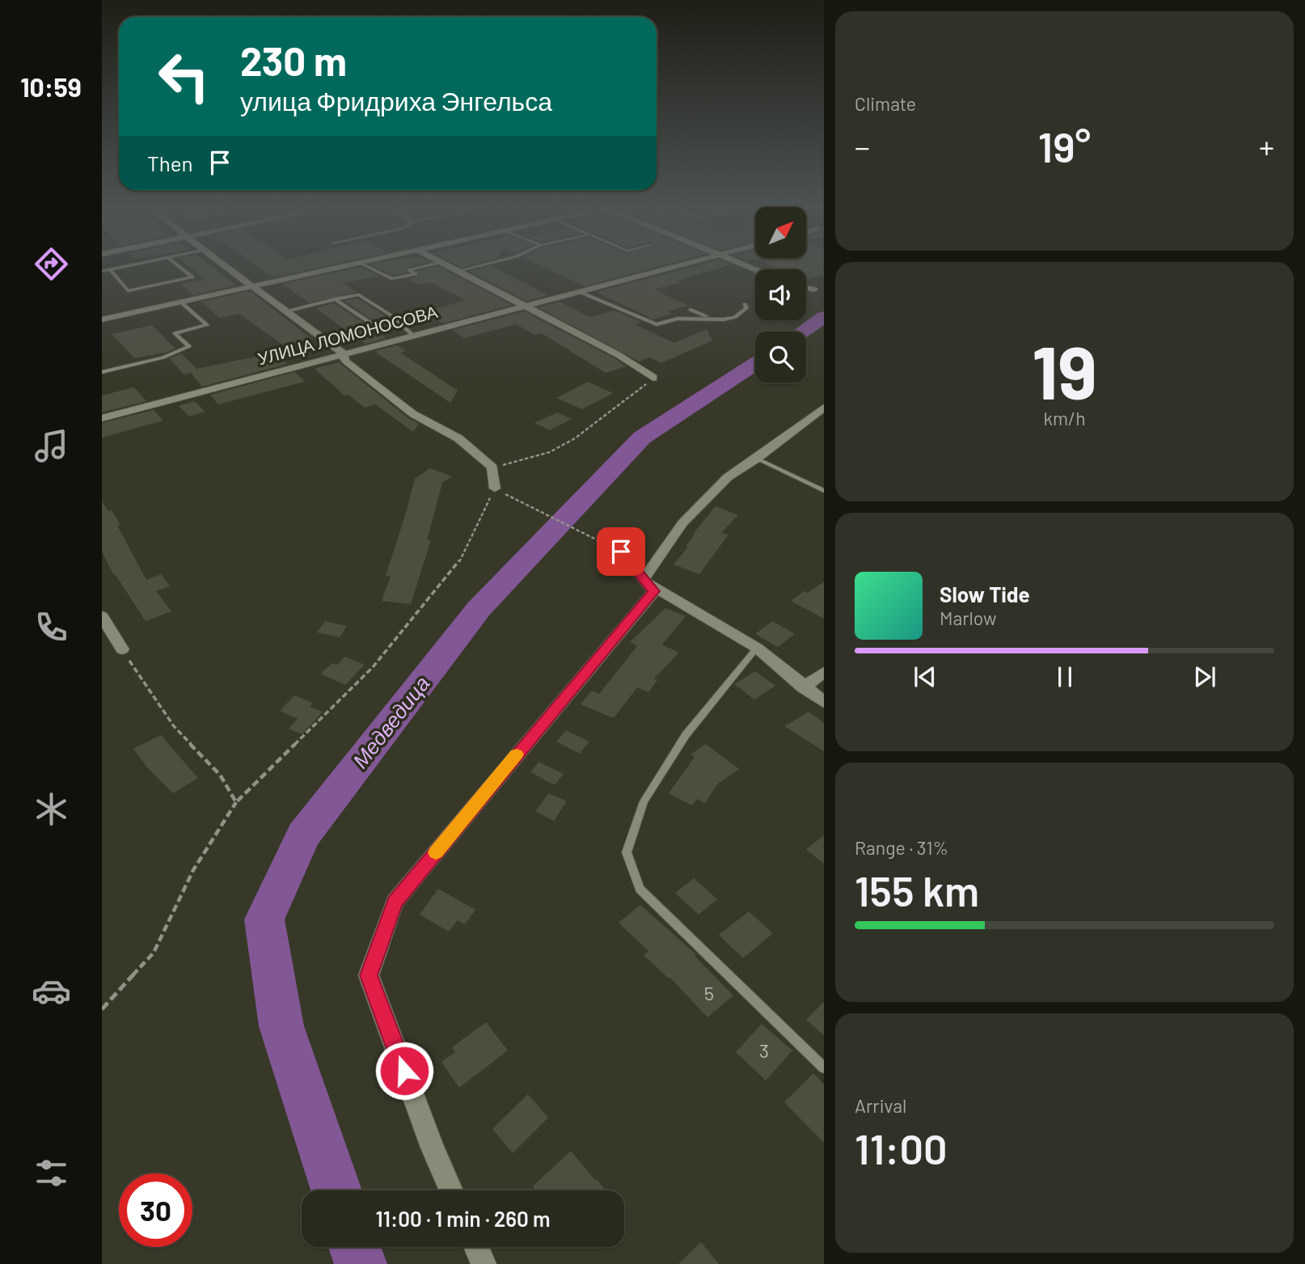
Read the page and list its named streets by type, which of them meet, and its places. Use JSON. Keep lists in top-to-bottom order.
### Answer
{
  "streets": {
    "street": ["УЛИЦА ЛОМОНОСОВА"]
  },
  "water": ["Медведица"],
  "house_numbers": ["5", "3"],
  "north": "top right",
  "page": {
    "tabs": "10:59",
    "tile": [
      "Climate",
      ["19", "km/h"],
      ["Range · 31%", "155 km"],
      ["Arrival", "11:00"]
    ],
    "turn": ["230 m", "улица Фридриха Энгельса"],
    "heat": ["−", "19°", "+"],
    "then": "Then",
    "song": ["Slow Tide", "Marlow"],
    "limit": "30",
    "trip": "11:00 · 1 min · 260 m"
  }
}
